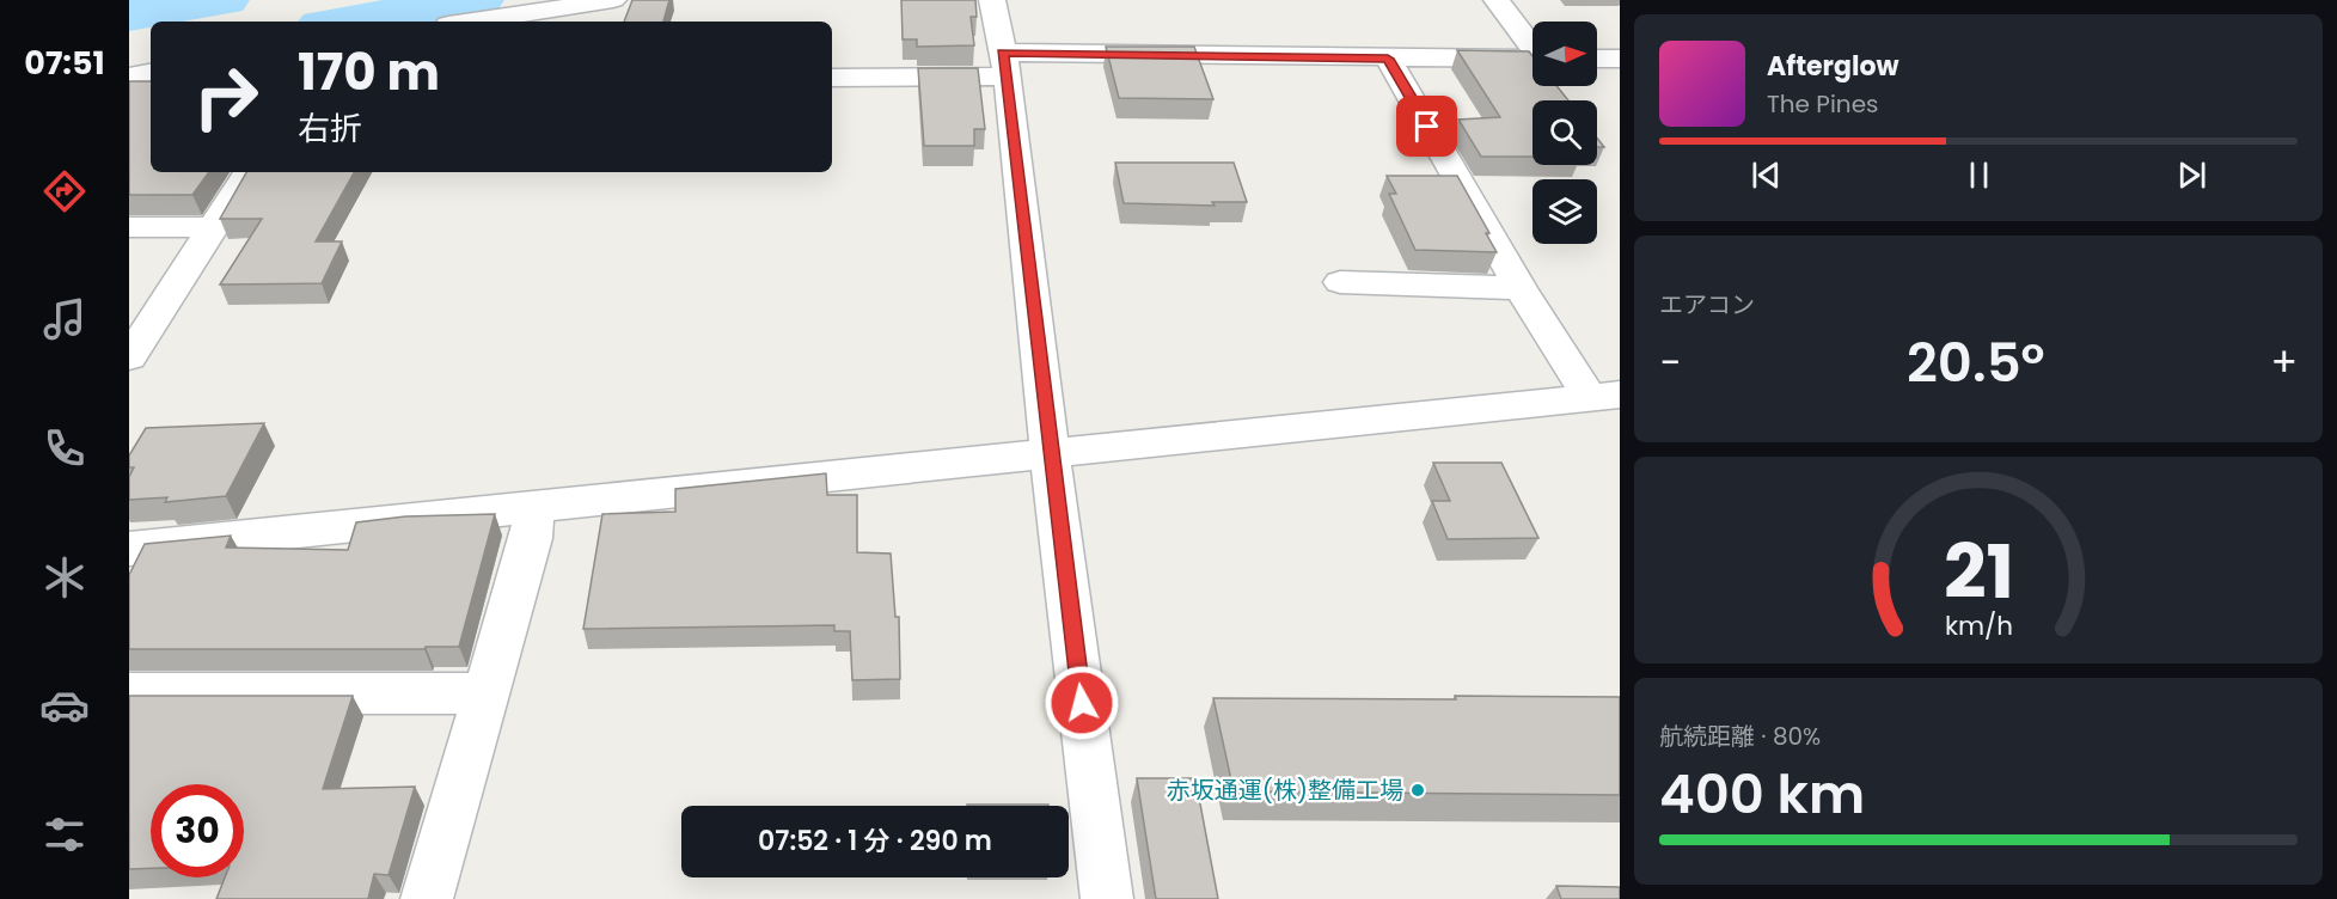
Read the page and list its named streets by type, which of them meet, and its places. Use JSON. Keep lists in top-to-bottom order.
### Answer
{
  "places": ["赤坂通運(株)整備工場"],
  "north": "right",
  "page": {
    "tabs": "07:51",
    "turn": ["170 m", "右折"],
    "song": ["Afterglow", "The Pines"],
    "tile": [
      "エアコン",
      ["航続距離 · 80%", "400 km"]
    ],
    "heat": ["−", "20.5°", "+"],
    "limit": "30",
    "trip": "07:52 · 1 分 · 290 m",
    "gauge": ["21", "km/h"]
  }
}
